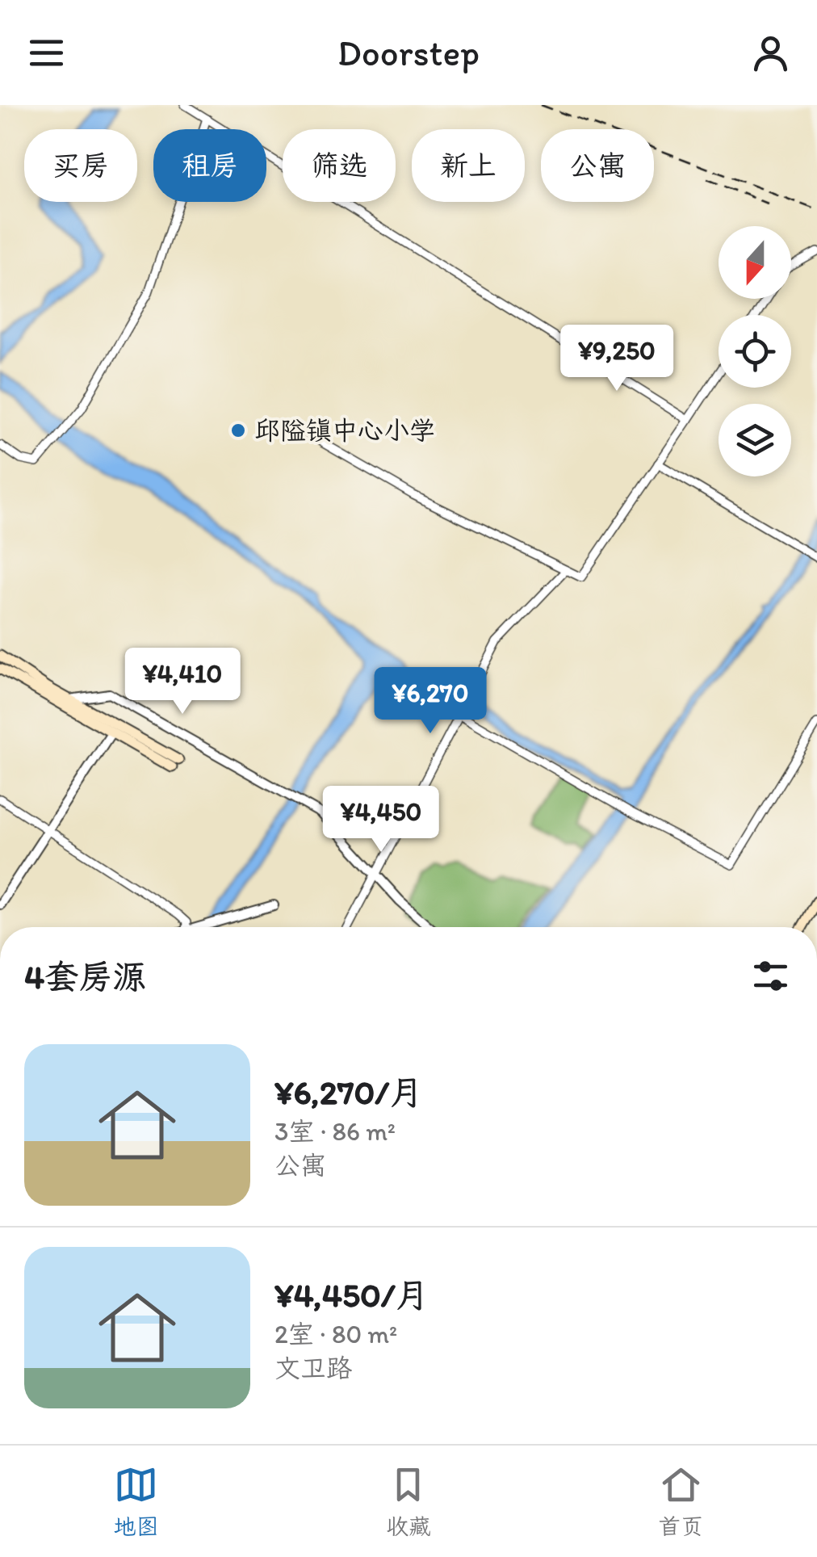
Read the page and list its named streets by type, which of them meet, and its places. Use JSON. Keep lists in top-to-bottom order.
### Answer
{
  "places": ["邱隘镇中心小学"],
  "north": "bottom",
  "page": {
    "header": "Doorstep",
    "chip": [
      "买房",
      "租房",
      "筛选",
      "新上",
      "公寓"
    ],
    "price": [
      "¥9,250",
      "¥4,410",
      "¥6,270",
      "¥4,450"
    ],
    "heading": "4套房源",
    "list": [
      {
        "name": "¥6,270/月",
        "note": "3室 · 86 m² · 公寓"
      },
      {
        "name": "¥4,450/月",
        "note": "2室 · 80 m² · 文卫路"
      }
    ],
    "tabs": ["地图", "收藏", "首页"]
  }
}
